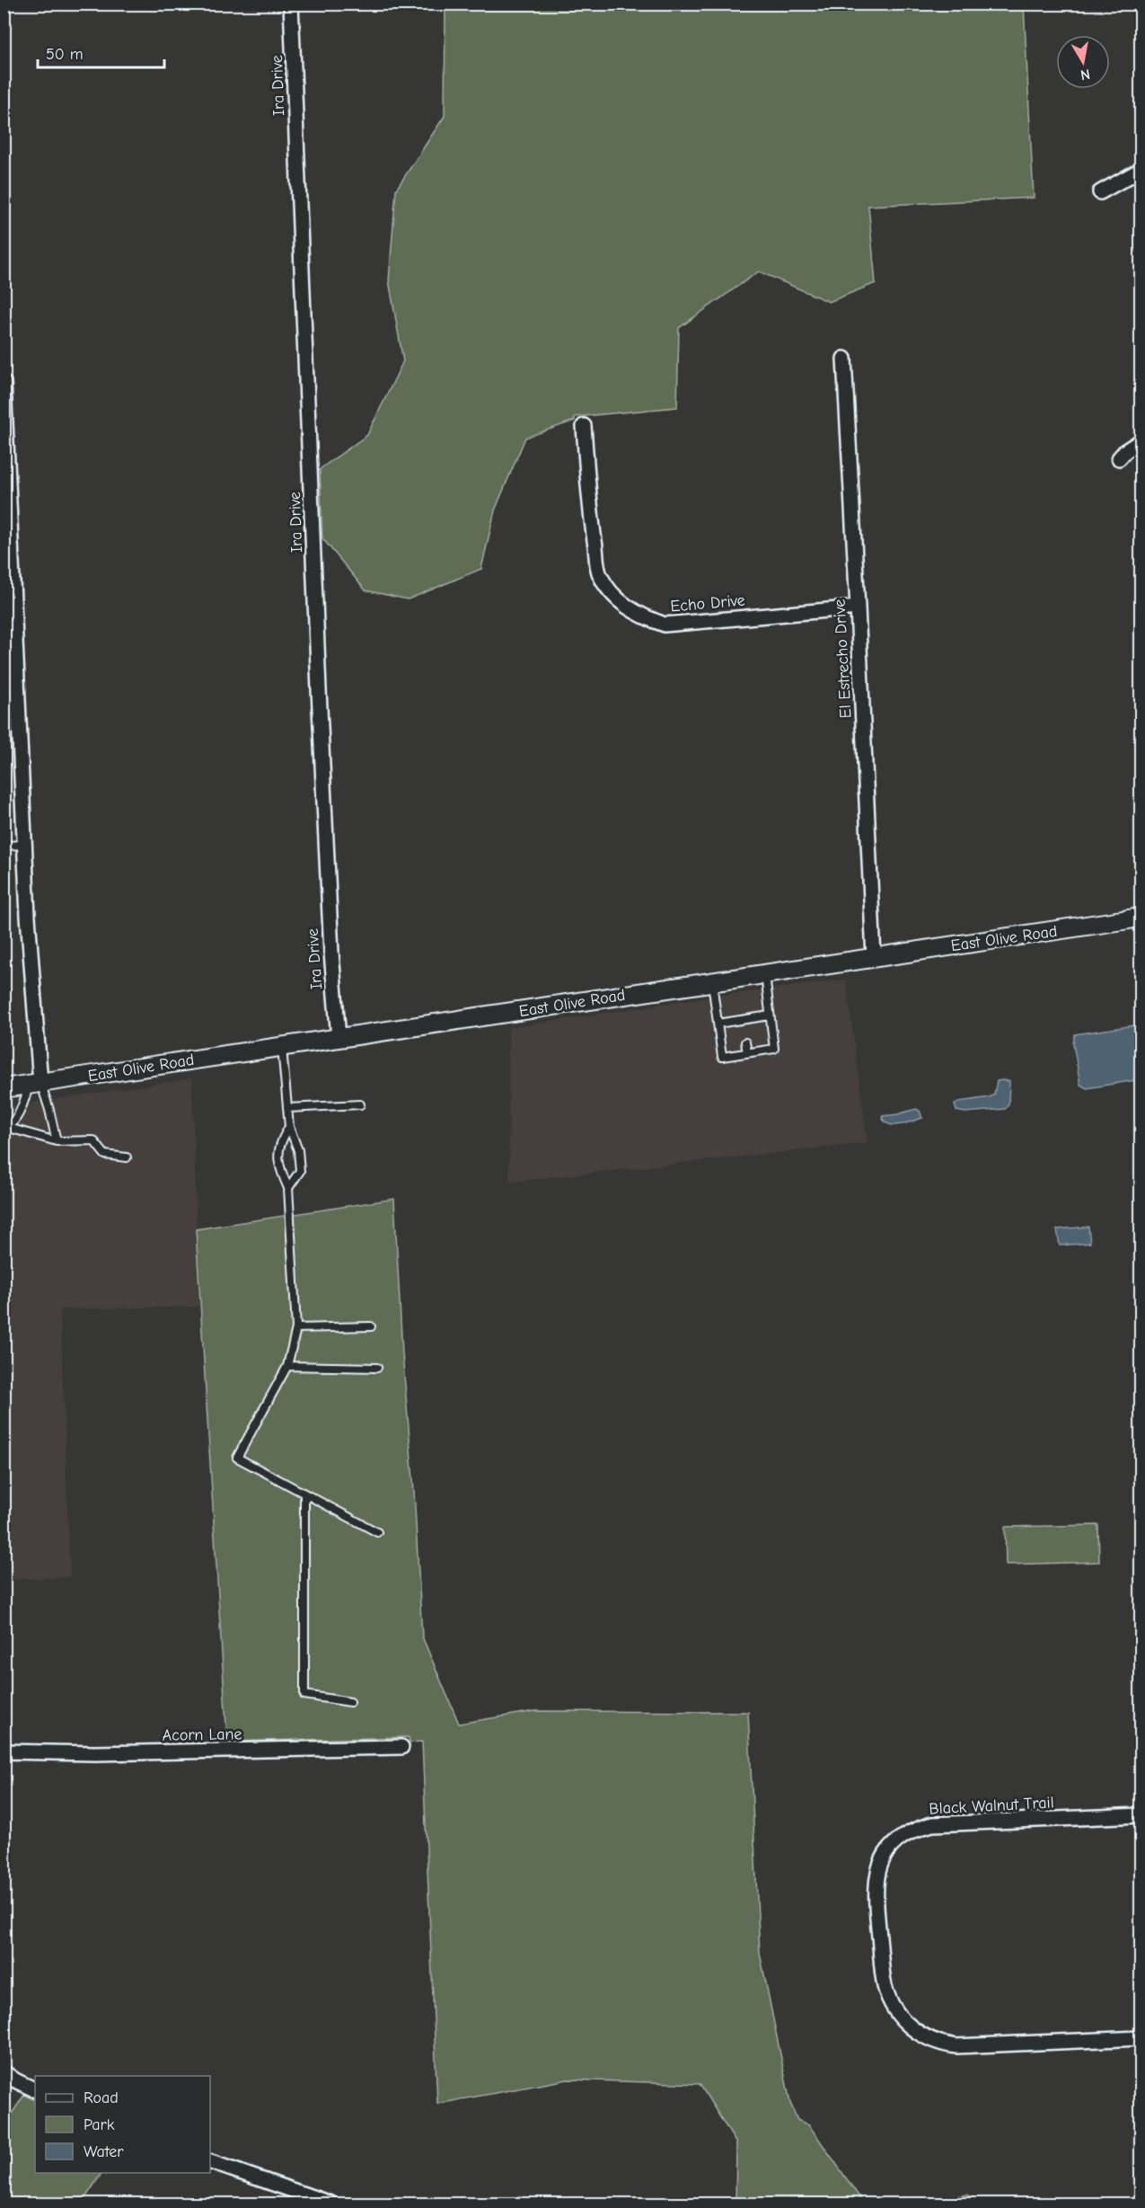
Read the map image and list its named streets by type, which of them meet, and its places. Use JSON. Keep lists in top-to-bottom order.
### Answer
{
  "streets": {
    "street": [
      "Ira Drive",
      "Echo Drive",
      "El Estrecho Drive",
      "East Olive Road",
      "Acorn Lane",
      "Black Walnut Trail"
    ]
  },
  "crossings": [
    ["Ira Drive", "East Olive Road"],
    ["Echo Drive", "El Estrecho Drive"],
    ["El Estrecho Drive", "East Olive Road"]
  ],
  "legend": ["Road", "Park", "Water"],
  "scale_bar": "50 m",
  "north": "bottom"
}
